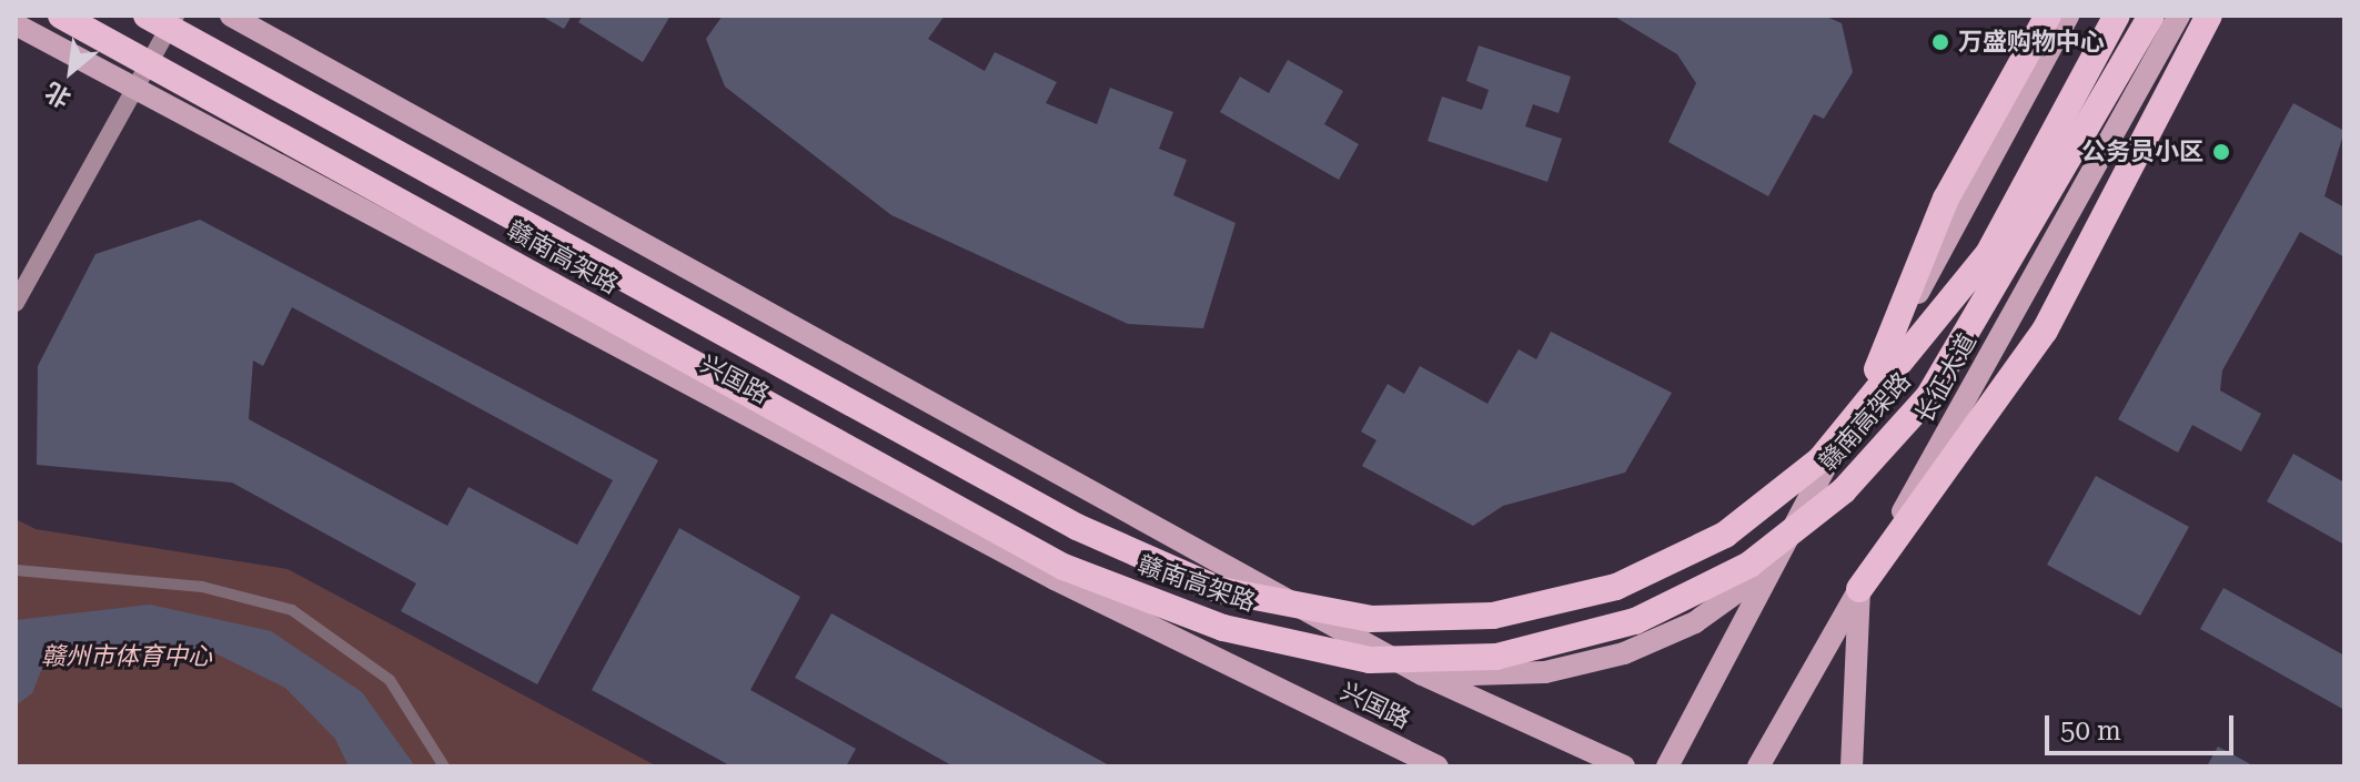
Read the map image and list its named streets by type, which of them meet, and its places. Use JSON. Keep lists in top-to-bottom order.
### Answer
{
  "streets": {
    "highway": ["赣南高架路"],
    "main road": ["长征大道", "兴国路"]
  },
  "parks": ["赣州市体育中心"],
  "places": ["万盛购物中心", "公务员小区"],
  "scale_bar": "50 m",
  "north": "bottom left"
}
